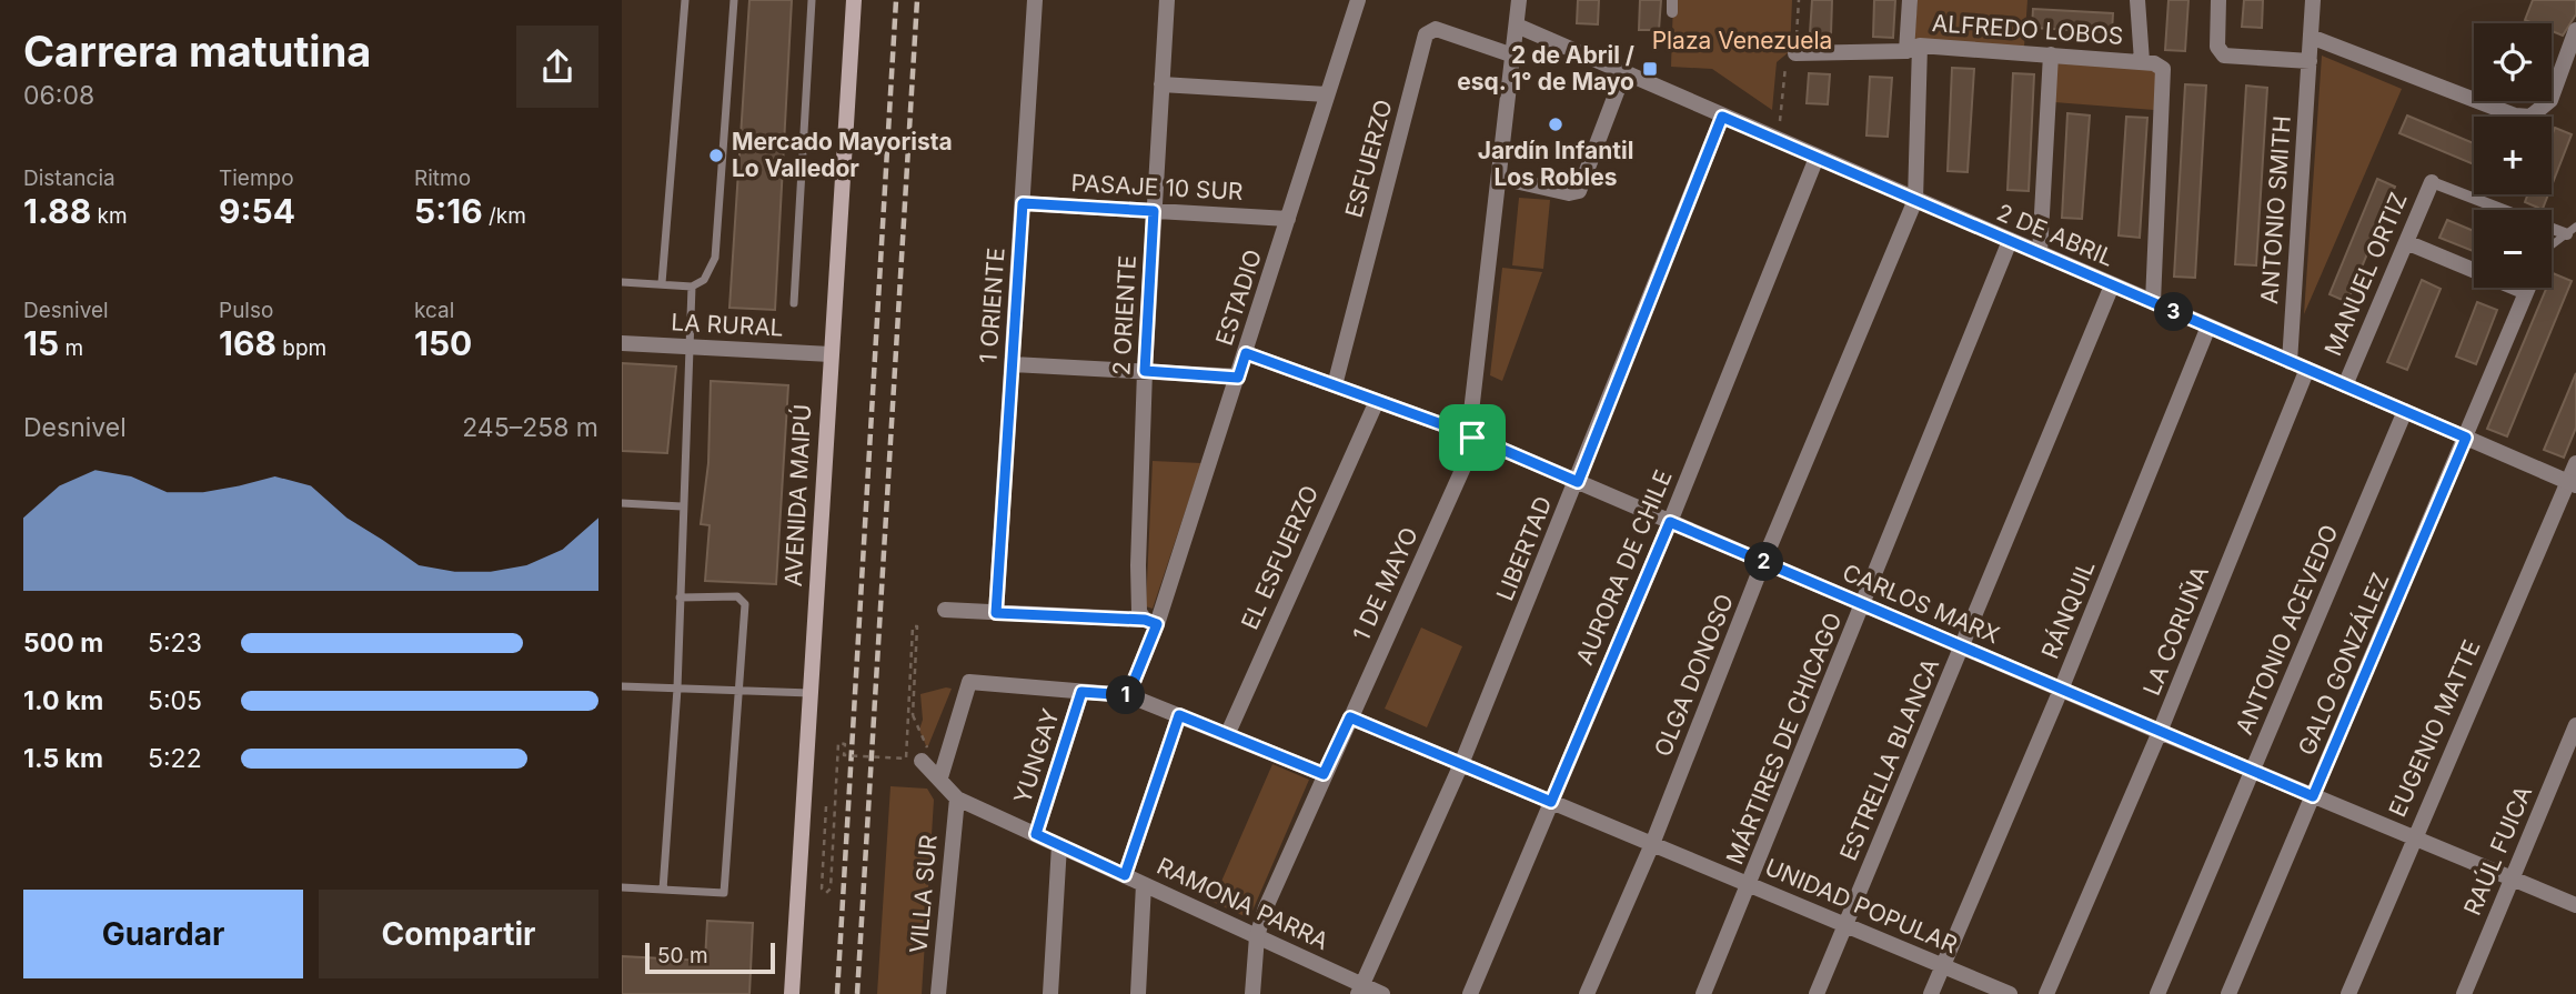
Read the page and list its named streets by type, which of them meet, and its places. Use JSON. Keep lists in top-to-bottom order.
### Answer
{
  "streets": {
    "main road": ["AVENIDA MAIPÚ"],
    "street": [
      "ALFREDO LOBOS",
      "ESFUERZO",
      "PASAJE 10 SUR",
      "ANTONIO SMITH",
      "2 DE ABRIL",
      "MANUEL ORTIZ",
      "ESTADIO",
      "1 ORIENTE",
      "2 ORIENTE",
      "LA RURAL",
      "LIBERTAD",
      "EL ESFUERZO",
      "AURORA DE CHILE",
      "1 DE MAYO",
      "CARLOS MARX",
      "RÁNQUIL",
      "ANTONIO ACEVEDO",
      "LA CORUÑA",
      "GALO GONZÁLEZ",
      "OLGA DONOSO",
      "EUGENIO MATTE",
      "MÁRTIRES DE CHICAGO",
      "YUNGAY",
      "ESTRELLA BLANCA",
      "RAÚL FUICA",
      "VILLA SUR",
      "RAMONA PARRA",
      "UNIDAD POPULAR"
    ]
  },
  "crossings": [
    ["ALFREDO LOBOS", "2 DE ABRIL"],
    ["ESFUERZO", "1 DE MAYO"],
    ["ESFUERZO", "CARLOS MARX"],
    ["PASAJE 10 SUR", "ESTADIO"],
    ["PASAJE 10 SUR", "1 ORIENTE"],
    ["PASAJE 10 SUR", "2 ORIENTE"],
    ["ANTONIO SMITH", "2 DE ABRIL"],
    ["2 DE ABRIL", "MANUEL ORTIZ"],
    ["2 DE ABRIL", "LIBERTAD"],
    ["2 DE ABRIL", "AURORA DE CHILE"],
    ["2 DE ABRIL", "1 DE MAYO"],
    ["2 DE ABRIL", "RÁNQUIL"],
    ["2 DE ABRIL", "ANTONIO ACEVEDO"],
    ["2 DE ABRIL", "LA CORUÑA"],
    ["2 DE ABRIL", "GALO GONZÁLEZ"],
    ["2 DE ABRIL", "OLGA DONOSO"],
    ["2 DE ABRIL", "EUGENIO MATTE"],
    ["2 DE ABRIL", "MÁRTIRES DE CHICAGO"],
    ["2 DE ABRIL", "ESTRELLA BLANCA"],
    ["ESTADIO", "2 ORIENTE"],
    ["ESTADIO", "CARLOS MARX"],
    ["LA RURAL", "AVENIDA MAIPÚ"],
    ["LIBERTAD", "CARLOS MARX"],
    ["LIBERTAD", "RAMONA PARRA"],
    ["LIBERTAD", "UNIDAD POPULAR"],
    ["EL ESFUERZO", "CARLOS MARX"],
    ["AURORA DE CHILE", "CARLOS MARX"],
    ["AURORA DE CHILE", "UNIDAD POPULAR"],
    ["1 DE MAYO", "CARLOS MARX"],
    ["1 DE MAYO", "RAMONA PARRA"],
    ["1 DE MAYO", "UNIDAD POPULAR"],
    ["CARLOS MARX", "RÁNQUIL"],
    ["CARLOS MARX", "ANTONIO ACEVEDO"],
    ["CARLOS MARX", "LA CORUÑA"],
    ["CARLOS MARX", "GALO GONZÁLEZ"],
    ["CARLOS MARX", "OLGA DONOSO"],
    ["CARLOS MARX", "EUGENIO MATTE"],
    ["CARLOS MARX", "MÁRTIRES DE CHICAGO"],
    ["CARLOS MARX", "ESTRELLA BLANCA"],
    ["CARLOS MARX", "RAÚL FUICA"],
    ["RÁNQUIL", "UNIDAD POPULAR"],
    ["OLGA DONOSO", "UNIDAD POPULAR"],
    ["MÁRTIRES DE CHICAGO", "UNIDAD POPULAR"],
    ["YUNGAY", "RAMONA PARRA"],
    ["ESTRELLA BLANCA", "UNIDAD POPULAR"],
    ["VILLA SUR", "RAMONA PARRA"]
  ],
  "parks": ["Plaza Venezuela"],
  "places": {
    "transit": ["2 de Abril / esq. 1° de Mayo"],
    "other": ["Jardín Infantil Los Robles", "Mercado Mayorista Lo Valledor"]
  },
  "scale_bar": "50 m",
  "page": {
    "heading": ["Carrera matutina", "06:08"],
    "map_buttons": ["+", "−"],
    "stats": [
      ["Distancia", "1.88 km"],
      ["Tiempo", "9:54"],
      ["Ritmo", "5:16 /km"],
      ["Desnivel", "15 m"],
      ["Pulso", "168 bpm"],
      ["kcal", "150"]
    ],
    "pins": ["3", "2", "1"],
    "chart": ["Desnivel", "245–258 m"],
    "list": [
      {
        "name": "500 m",
        "note": "5:23"
      },
      {
        "name": "1.0 km",
        "note": "5:05"
      },
      {
        "name": "1.5 km",
        "note": "5:22"
      }
    ],
    "buttons": ["Guardar", "Compartir"],
    "scale": "50 m"
  }
}
